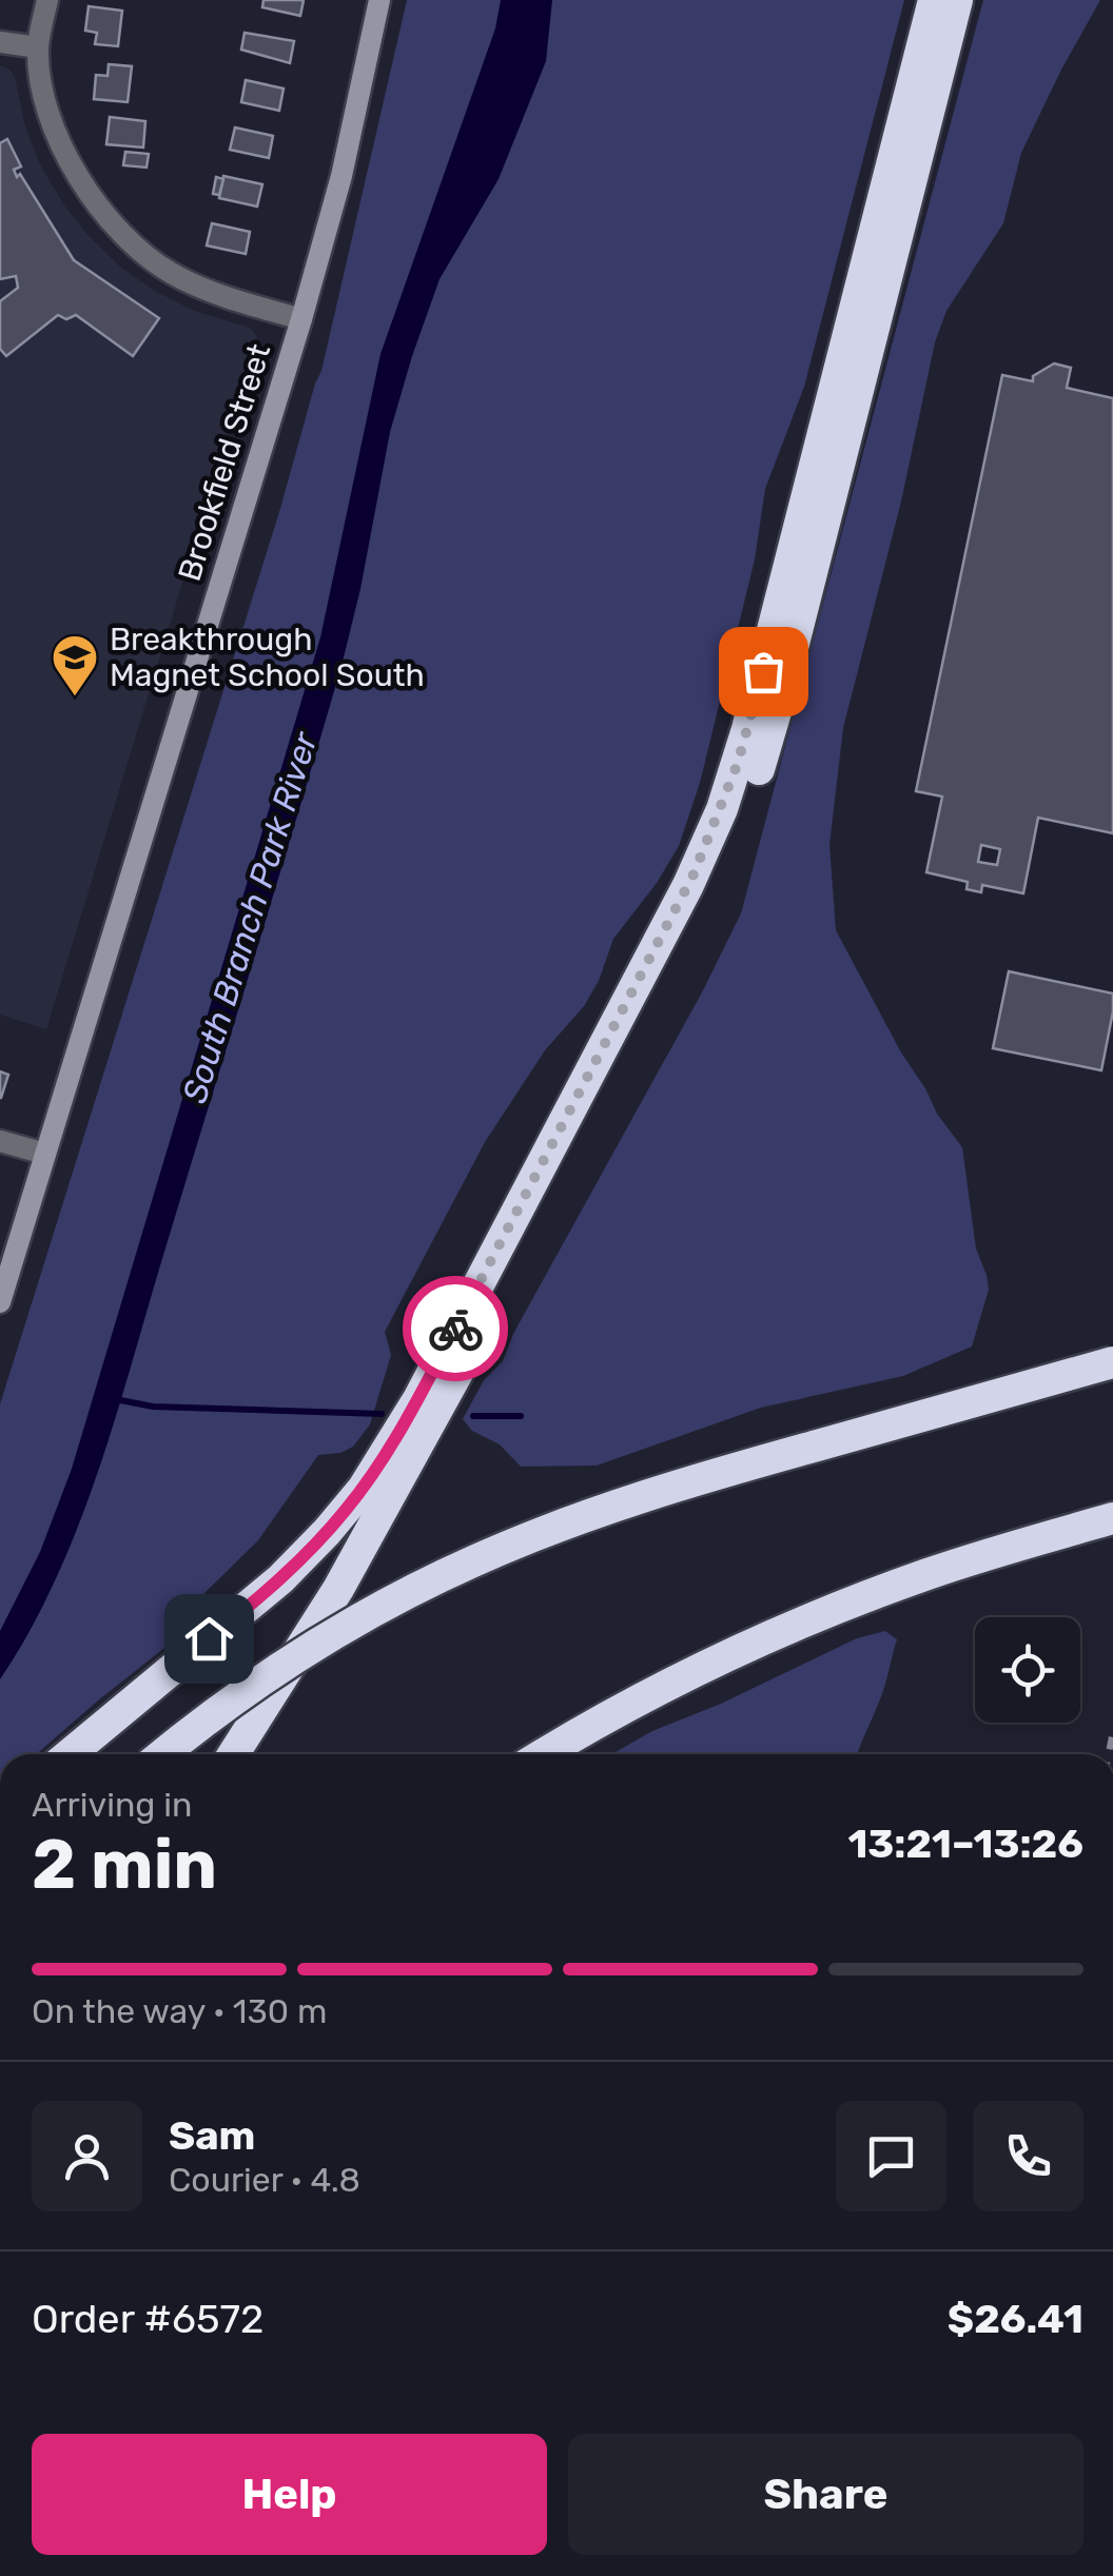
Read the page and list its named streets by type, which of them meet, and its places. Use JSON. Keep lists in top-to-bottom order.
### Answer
{
  "streets": {
    "street": ["Brookfield Street"]
  },
  "water": ["South Branch Park River"],
  "places": {
    "school or university": ["Breakthrough Magnet School South"]
  },
  "page": {
    "heading": ["2 min", "Arriving in", "13:21–13:26"],
    "panel": [
      "Sam",
      "Courier · 4.8",
      "Order #6572",
      "$26.41"
    ],
    "bar": "On the way · 130 m",
    "buttons": ["Help", "Share"]
  }
}
